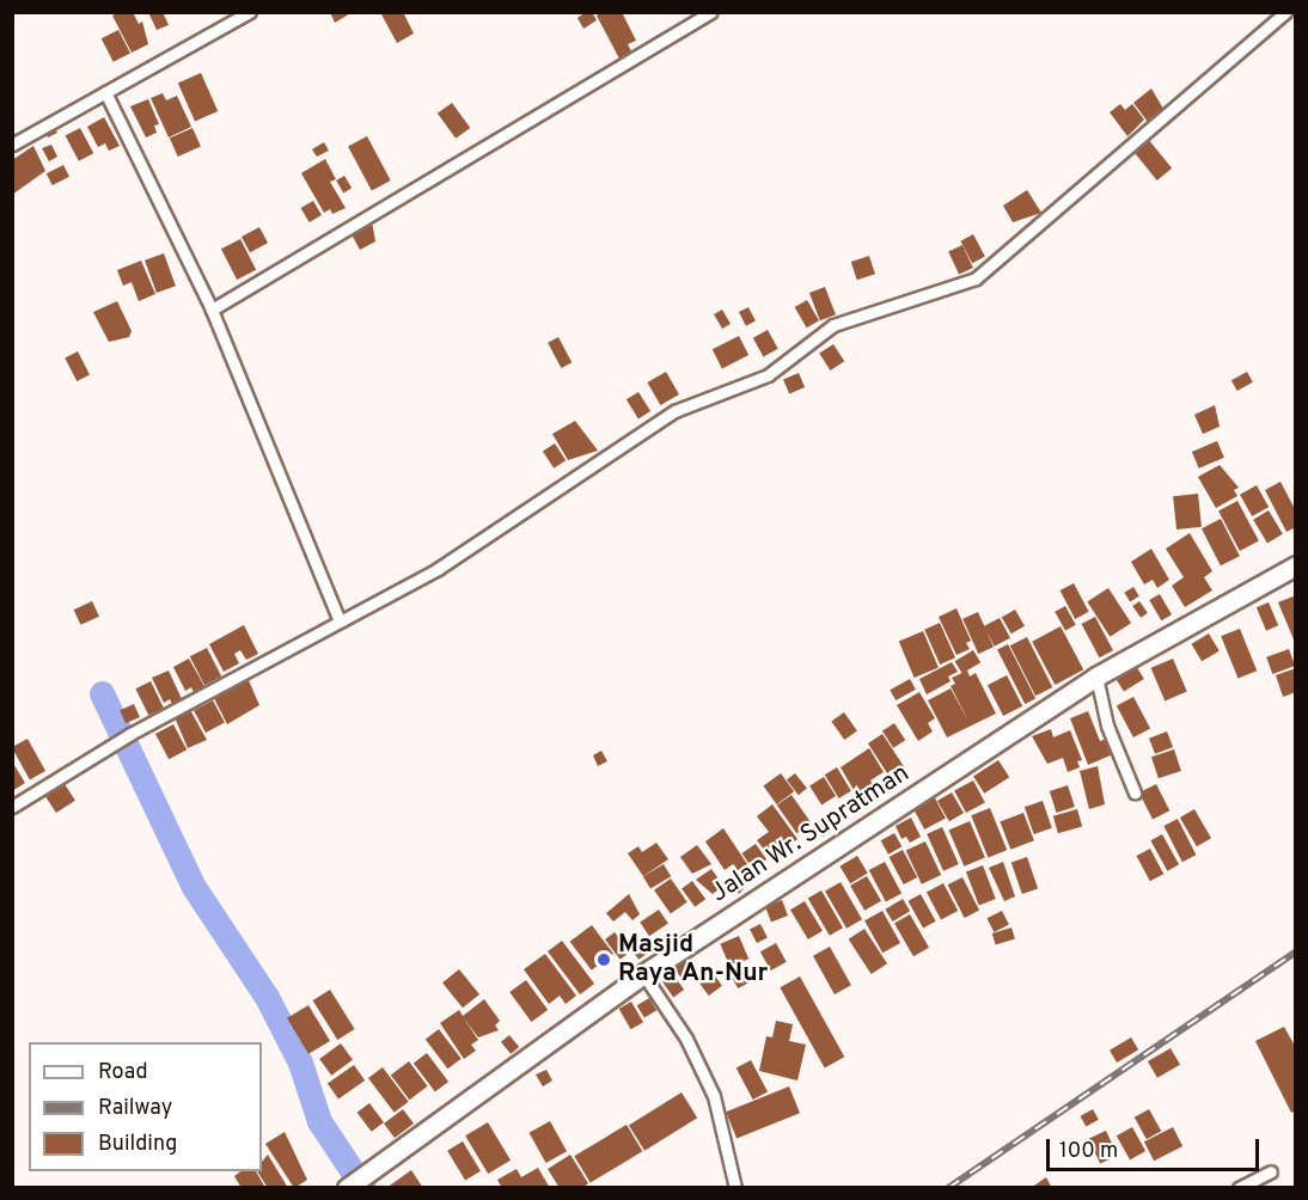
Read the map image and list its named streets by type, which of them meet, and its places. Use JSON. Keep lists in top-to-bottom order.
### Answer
{
  "streets": {
    "main road": ["Jalan Wr. Supratman"]
  },
  "places": ["Masjid Raya An-Nur"],
  "legend": ["Road", "Railway", "Building"],
  "scale_bar": "100 m"
}
